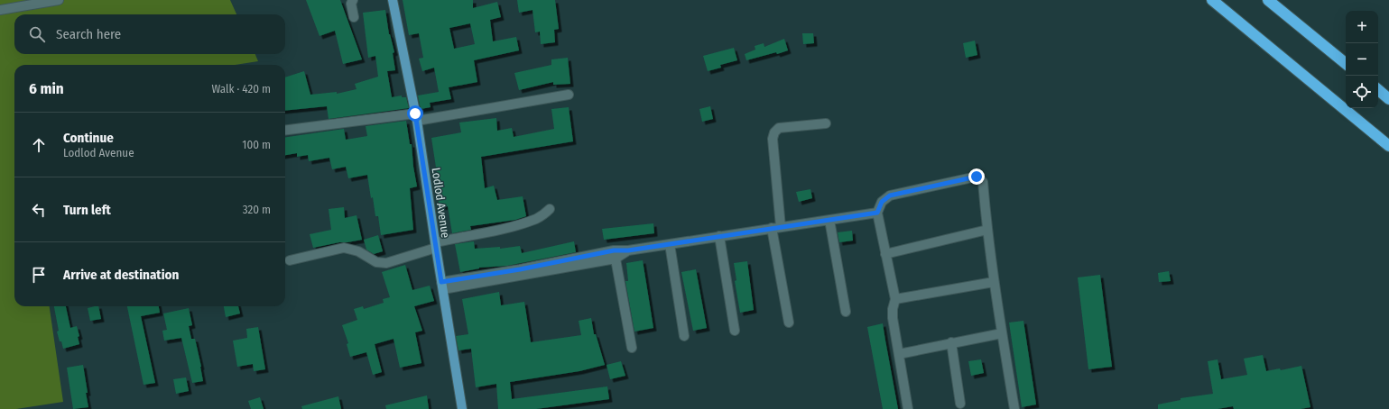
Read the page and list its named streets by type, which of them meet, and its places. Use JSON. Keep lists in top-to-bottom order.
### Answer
{
  "streets": {
    "main road": ["Lodlod Avenue"]
  },
  "page": {
    "map_buttons": ["+", "−"],
    "search": "Search here",
    "heading": ["6 min", "Walk · 420 m"],
    "list": [
      ["Continue", "Lodlod Avenue", "100 m"],
      ["Turn left", "320 m"],
      "Arrive at destination"
    ]
  }
}
